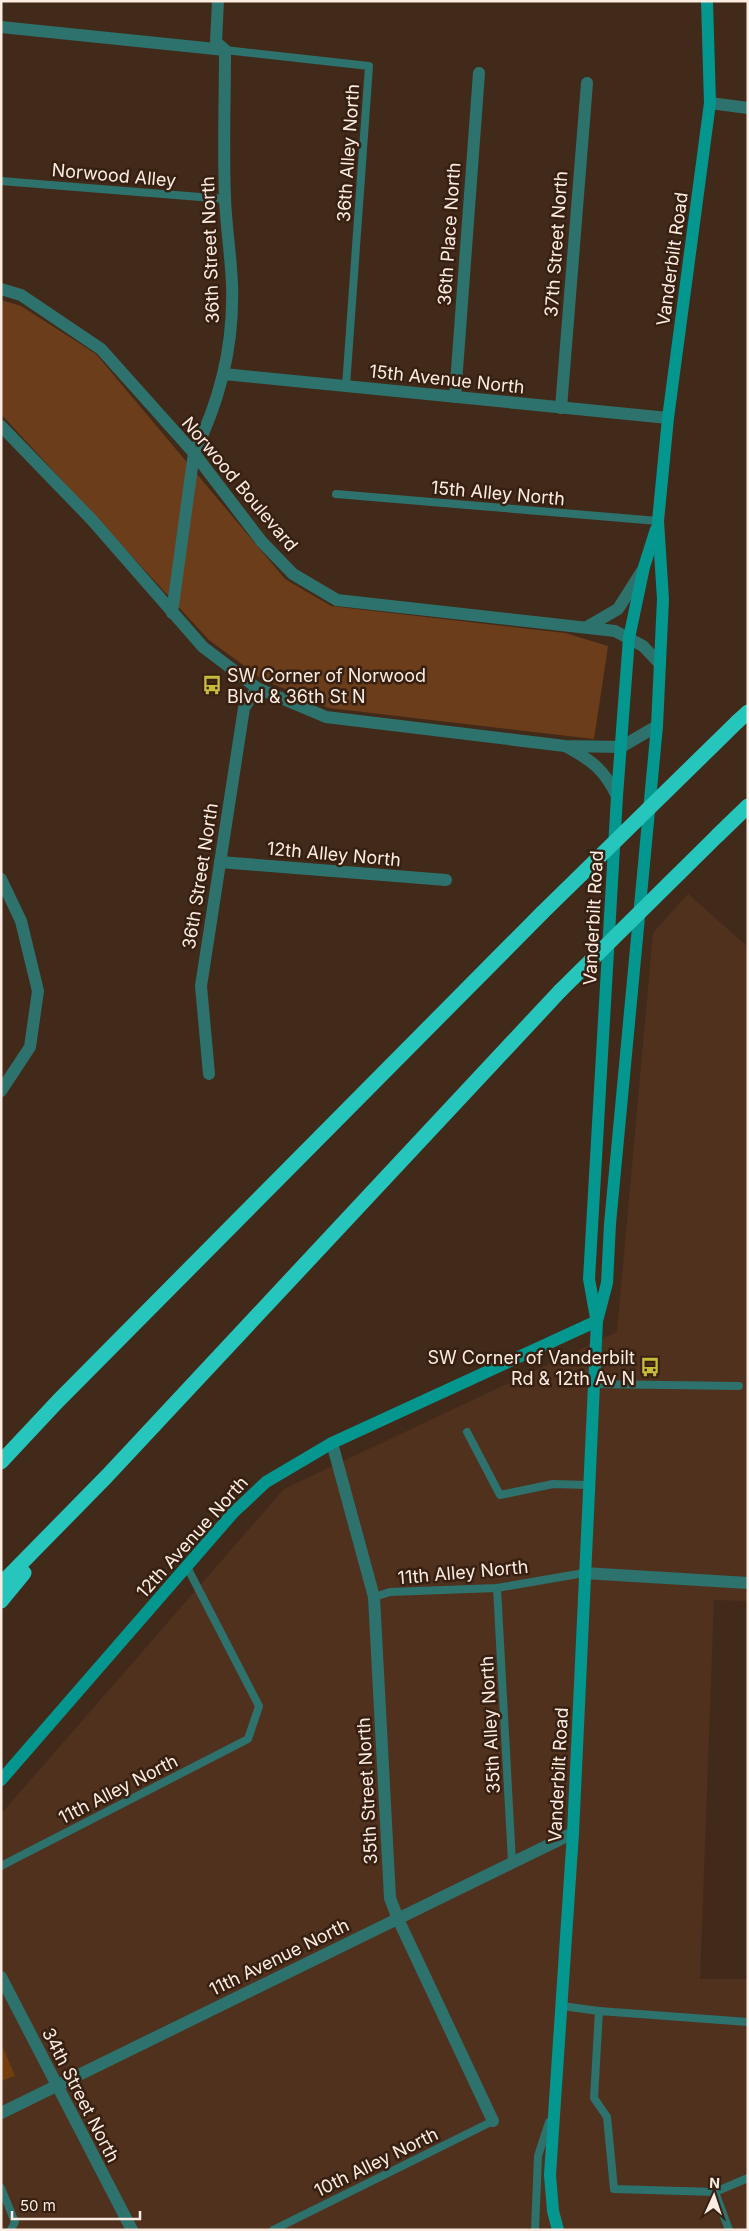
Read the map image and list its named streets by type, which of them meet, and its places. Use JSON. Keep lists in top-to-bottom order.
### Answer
{
  "streets": {
    "street": [
      "36th Place North",
      "37th Street North",
      "36th Street North",
      "Vanderbilt Road",
      "15th Avenue North",
      "Norwood Boulevard",
      "12th Alley North",
      "12th Avenue North",
      "35th Street North",
      "11th Avenue North",
      "34th Street North"
    ],
    "lane": [
      "36th Alley North",
      "Norwood Alley",
      "15th Alley North",
      "11th Alley North",
      "35th Alley North",
      "10th Alley North"
    ]
  },
  "crossings": [
    ["36th Alley North", "36th Street North"],
    ["36th Alley North", "15th Avenue North"],
    ["Norwood Alley", "36th Street North"],
    ["36th Place North", "15th Avenue North"],
    ["37th Street North", "15th Avenue North"],
    ["36th Street North", "15th Avenue North"],
    ["36th Street North", "Norwood Boulevard"],
    ["36th Street North", "12th Alley North"],
    ["Vanderbilt Road", "15th Avenue North"],
    ["Vanderbilt Road", "Norwood Boulevard"],
    ["Vanderbilt Road", "15th Alley North"],
    ["Vanderbilt Road", "12th Avenue North"],
    ["Vanderbilt Road", "11th Alley North"],
    ["Vanderbilt Road", "11th Avenue North"],
    ["12th Avenue North", "11th Alley North"],
    ["12th Avenue North", "35th Street North"],
    ["11th Alley North", "35th Alley North"],
    ["11th Alley North", "35th Street North"],
    ["35th Alley North", "11th Avenue North"],
    ["35th Street North", "11th Avenue North"],
    ["35th Street North", "10th Alley North"],
    ["11th Avenue North", "34th Street North"]
  ],
  "places": {
    "bus stop": ["SW Corner of Norwood Blvd & 36th St N", "SW Corner of Vanderbilt Rd & 12th Av N"]
  },
  "scale_bar": "50 m",
  "north": "top"
}
